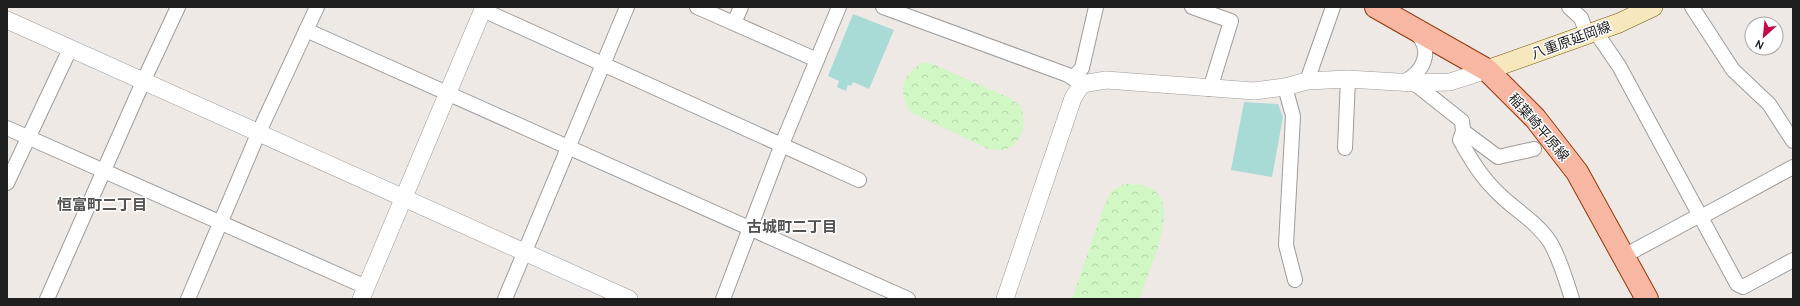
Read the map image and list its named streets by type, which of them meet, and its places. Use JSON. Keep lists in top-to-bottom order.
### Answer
{
  "streets": {
    "main road": ["八重原延岡線", "稲葉崎平原線"]
  },
  "crossings": [
    ["八重原延岡線", "稲葉崎平原線"]
  ],
  "districts": ["恒富町二丁目", "古城町二丁目"],
  "north": "bottom left"
}
